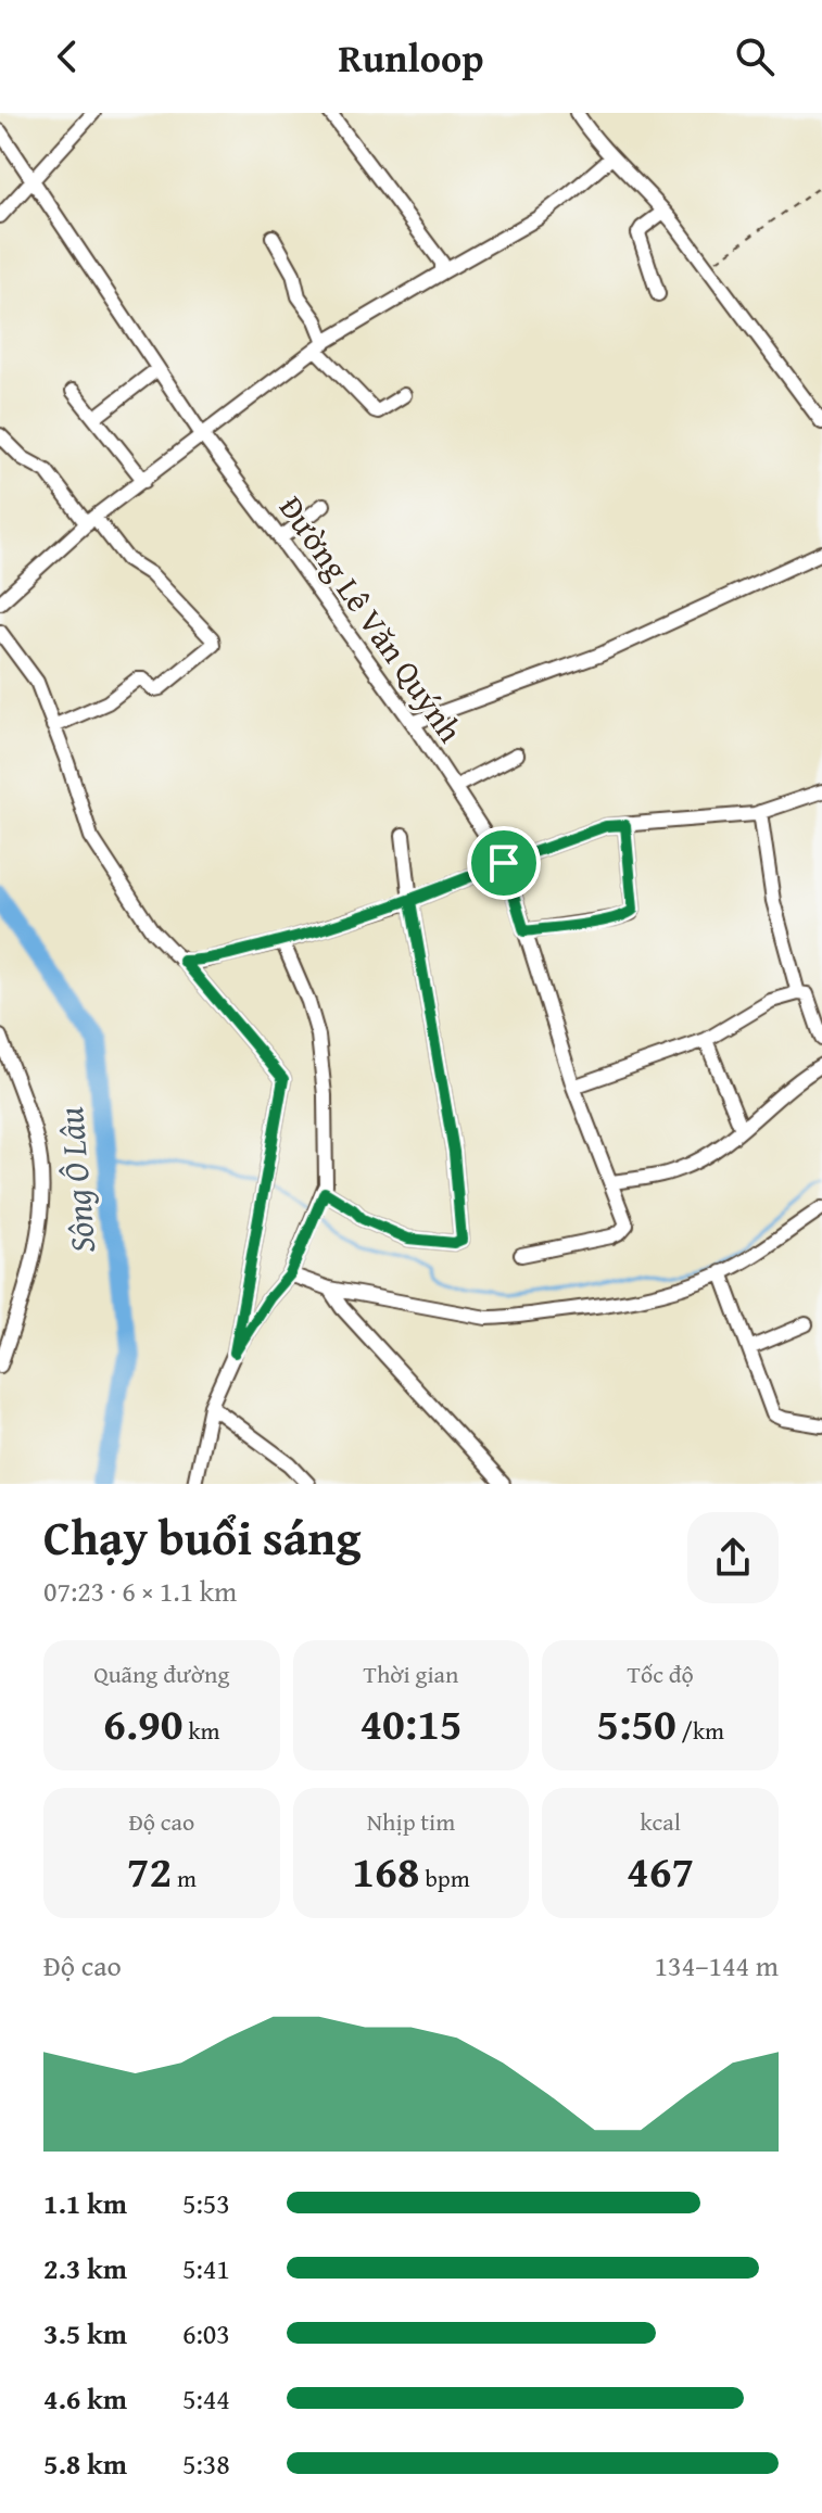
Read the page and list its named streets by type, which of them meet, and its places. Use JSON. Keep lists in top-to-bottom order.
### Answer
{
  "streets": {
    "street": ["Đường Lê Văn Quýnh"]
  },
  "water": ["Sông Ô Lâu"],
  "page": {
    "header": "Runloop",
    "heading": ["Chạy buổi sáng", "07:23 · 6 × 1.1 km"],
    "stats": [
      ["Quãng đường", "6.90 km"],
      ["Thời gian", "40:15"],
      ["Tốc độ", "5:50 /km"],
      ["Độ cao", "72 m"],
      ["Nhịp tim", "168 bpm"],
      ["kcal", "467"]
    ],
    "chart": ["Độ cao", "134–144 m"],
    "list": [
      {
        "name": "1.1 km",
        "note": "5:53"
      },
      {
        "name": "2.3 km",
        "note": "5:41"
      },
      {
        "name": "3.5 km",
        "note": "6:03"
      },
      {
        "name": "4.6 km",
        "note": "5:44"
      },
      {
        "name": "5.8 km",
        "note": "5:38"
      }
    ]
  }
}
